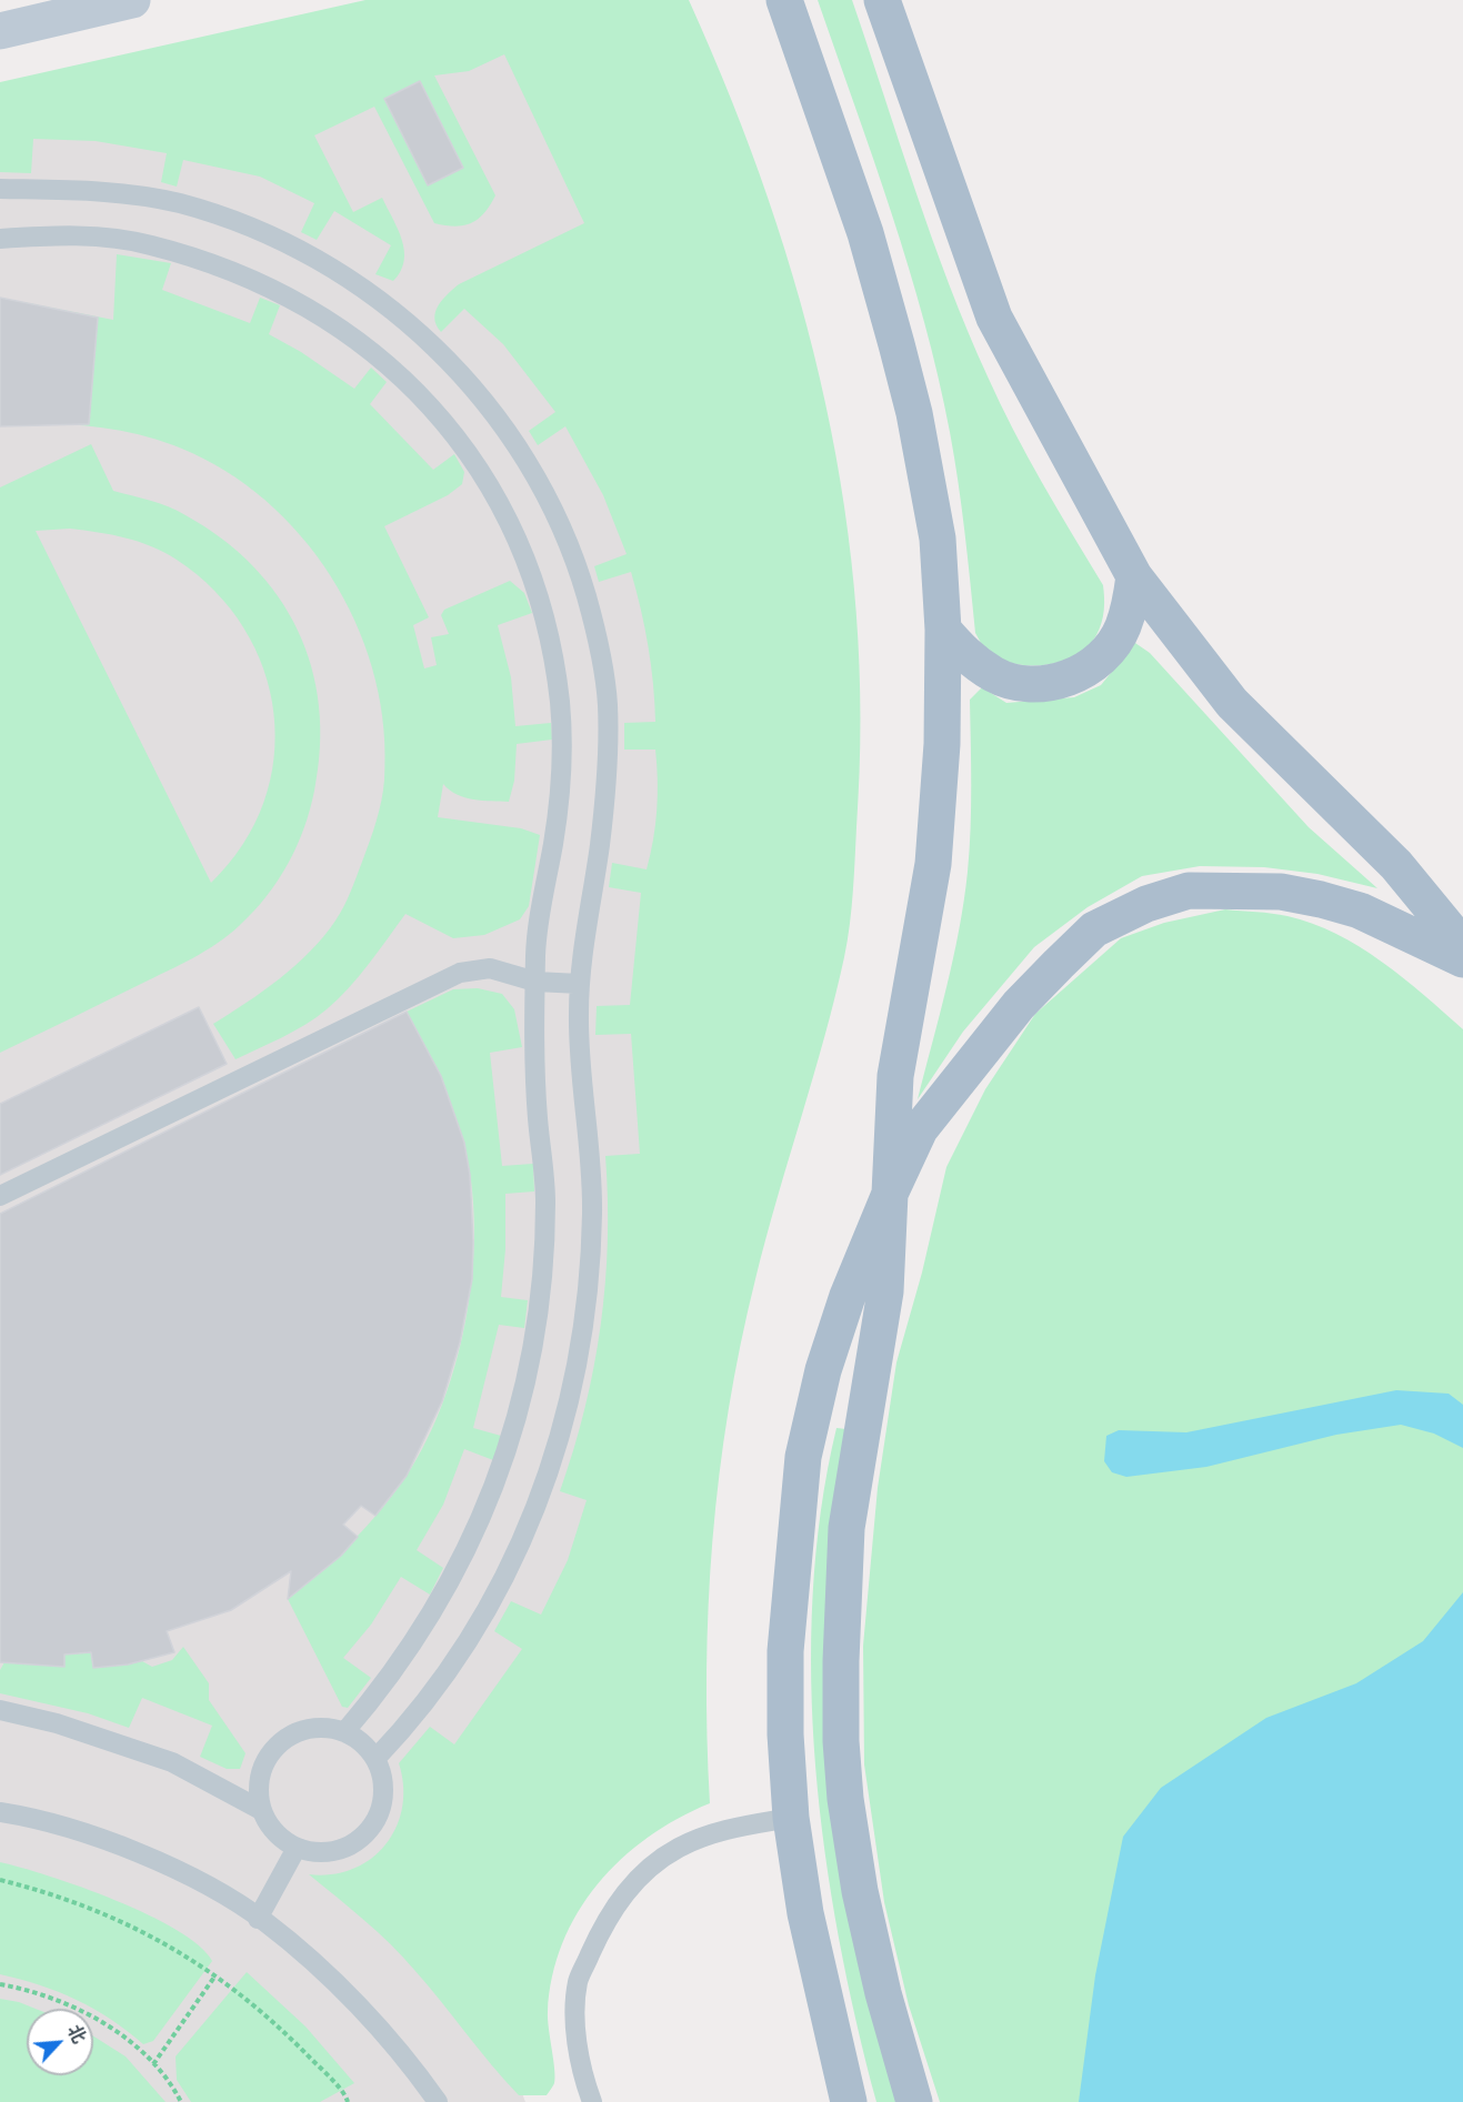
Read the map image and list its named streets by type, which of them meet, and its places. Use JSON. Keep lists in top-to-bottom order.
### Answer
{
  "north": "top right"
}
